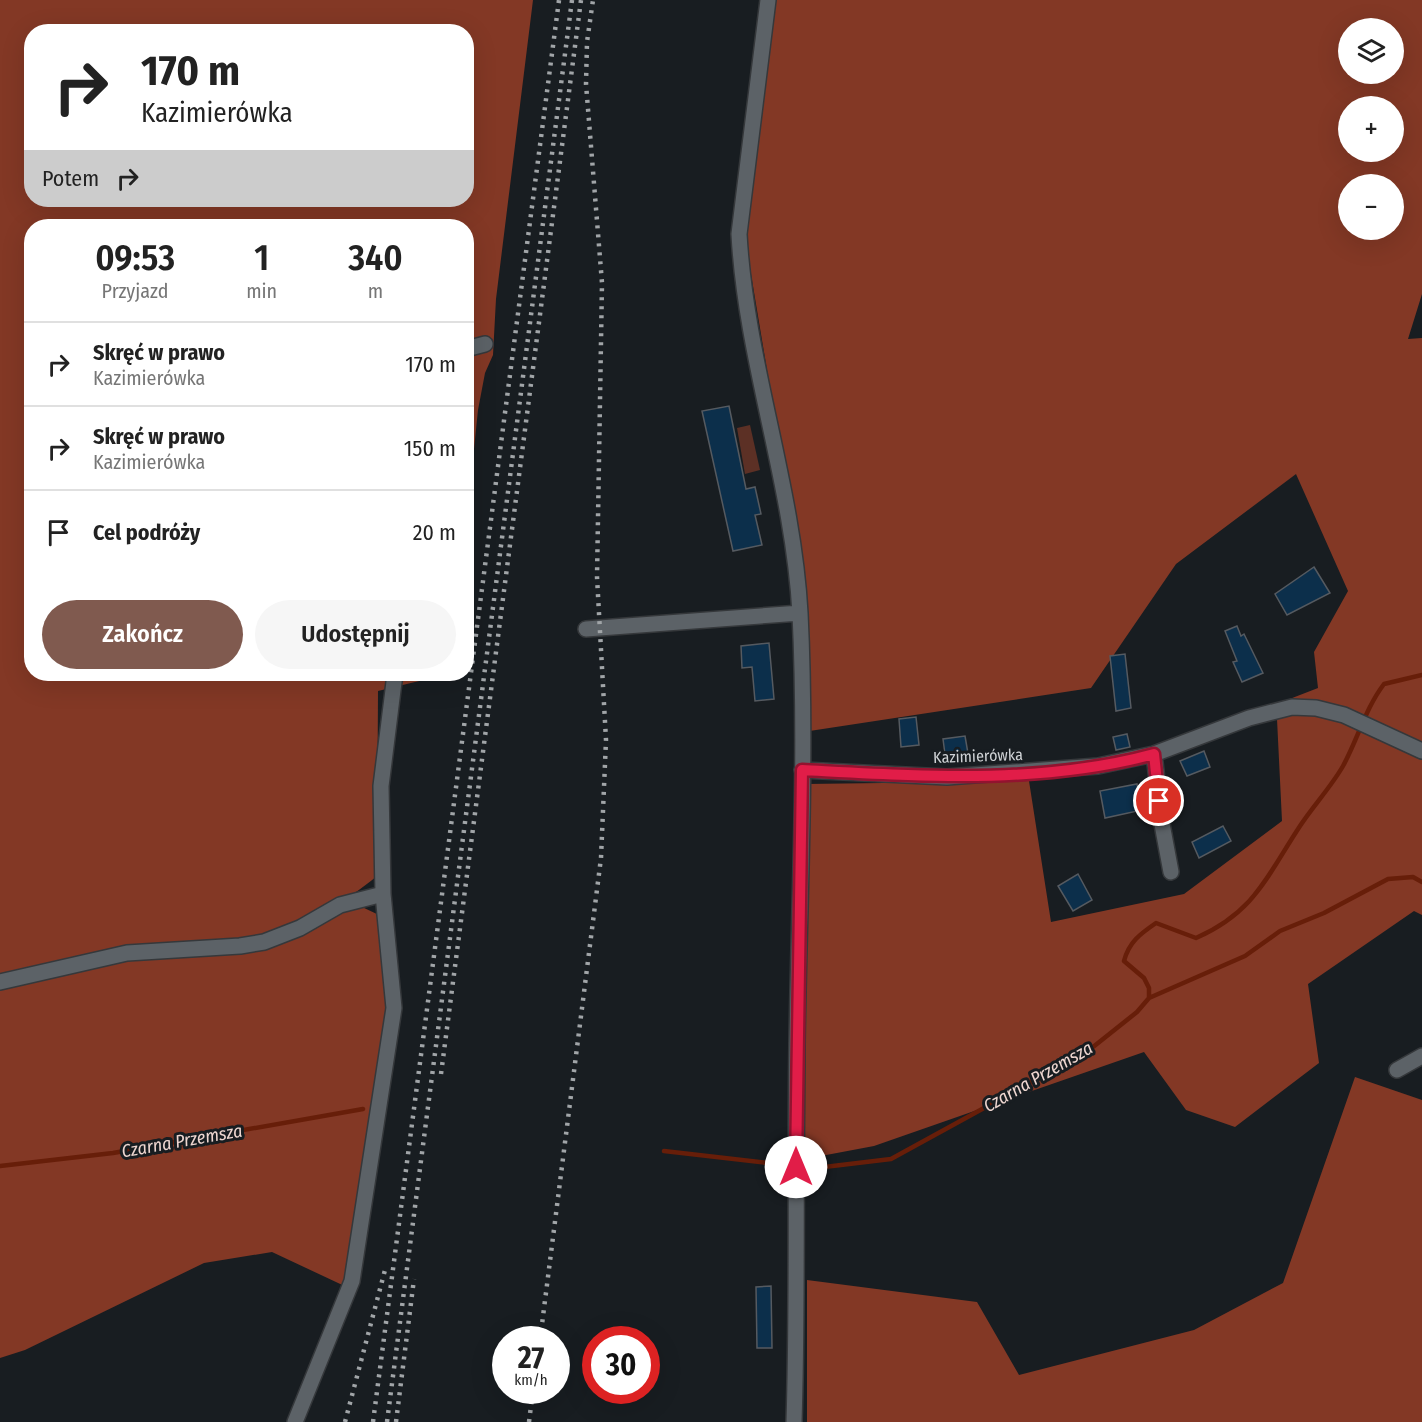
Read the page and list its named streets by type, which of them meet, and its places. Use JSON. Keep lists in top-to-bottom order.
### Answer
{
  "streets": {
    "street": ["Kazimierówka"]
  },
  "water": ["Czarna Przemsza"],
  "page": {
    "map_buttons": ["+", "−"],
    "turn": ["170 m", "Kazimierówka"],
    "then": "Potem",
    "eta": [
      "09:53",
      "Przyjazd",
      "1",
      "min",
      "340",
      "m"
    ],
    "list": [
      {
        "name": "Skręć w prawo",
        "note": "Kazimierówka",
        "value": "170 m"
      },
      {
        "name": "Skręć w prawo",
        "note": "Kazimierówka",
        "value": "150 m"
      },
      {
        "name": "Cel podróży",
        "value": "20 m"
      }
    ],
    "buttons": ["Zakończ", "Udostępnij"],
    "speed": "27 km/h",
    "limit": "30"
  }
}
